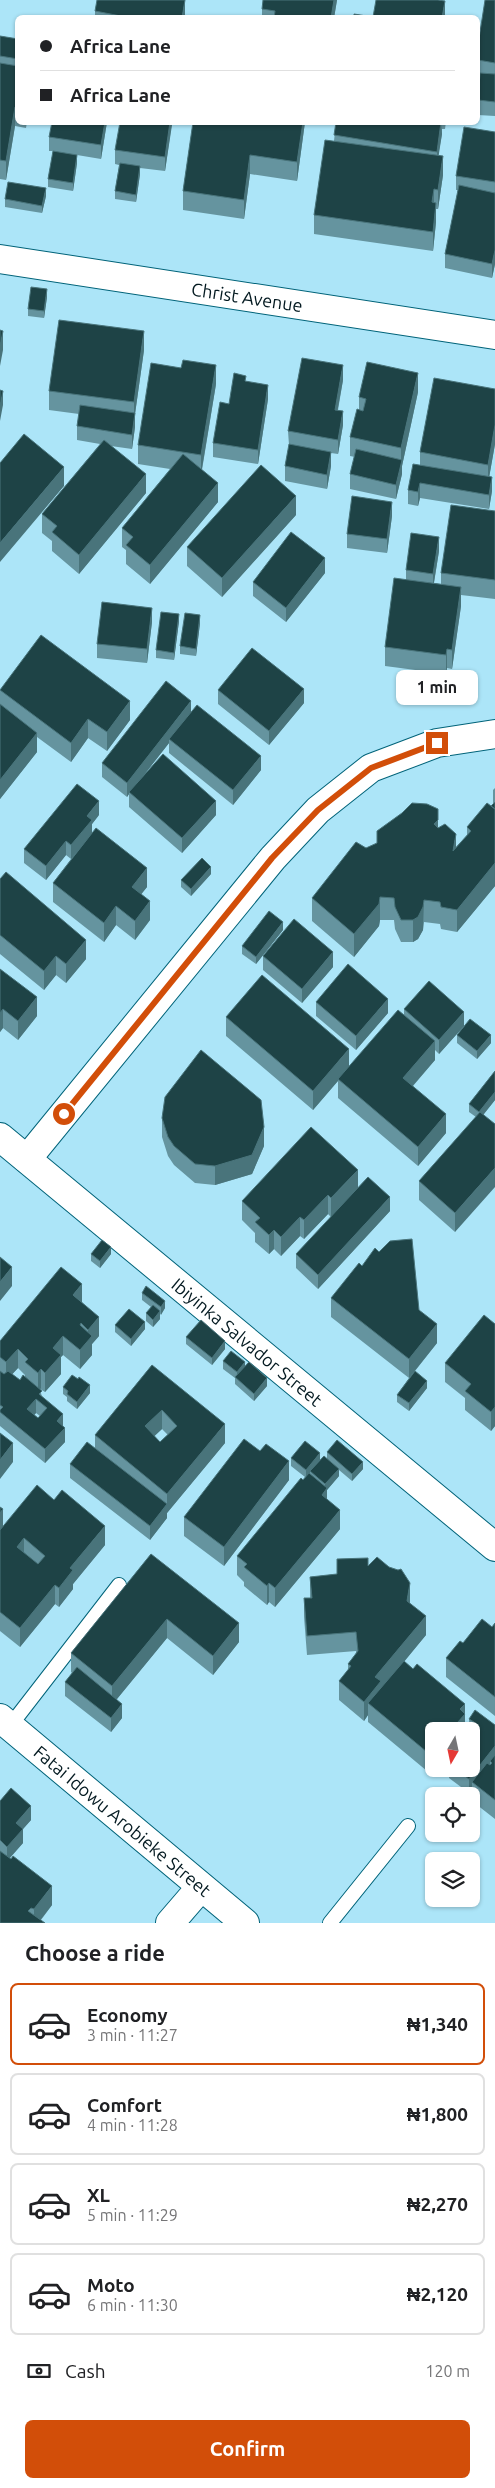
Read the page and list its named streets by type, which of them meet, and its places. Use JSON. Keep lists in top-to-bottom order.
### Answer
{
  "streets": {
    "street": ["Christ Avenue", "Ibiyinka Salvador Street", "Fatai Idowu Arobieke Street"]
  },
  "north": "bottom",
  "page": {
    "banner": ["Africa Lane", "Africa Lane"],
    "bubble": "1 min",
    "heading": "Choose a ride",
    "list": [
      {
        "name": "Economy",
        "note": "3 min · 11:27",
        "value": "₦1,340"
      },
      {
        "name": "Comfort",
        "note": "4 min · 11:28",
        "value": "₦1,800"
      },
      {
        "name": "XL",
        "note": "5 min · 11:29",
        "value": "₦2,270"
      },
      {
        "name": "Moto",
        "note": "6 min · 11:30",
        "value": "₦2,120"
      }
    ],
    "pay": ["Cash", "120 m"],
    "buttons": "Confirm"
  }
}
